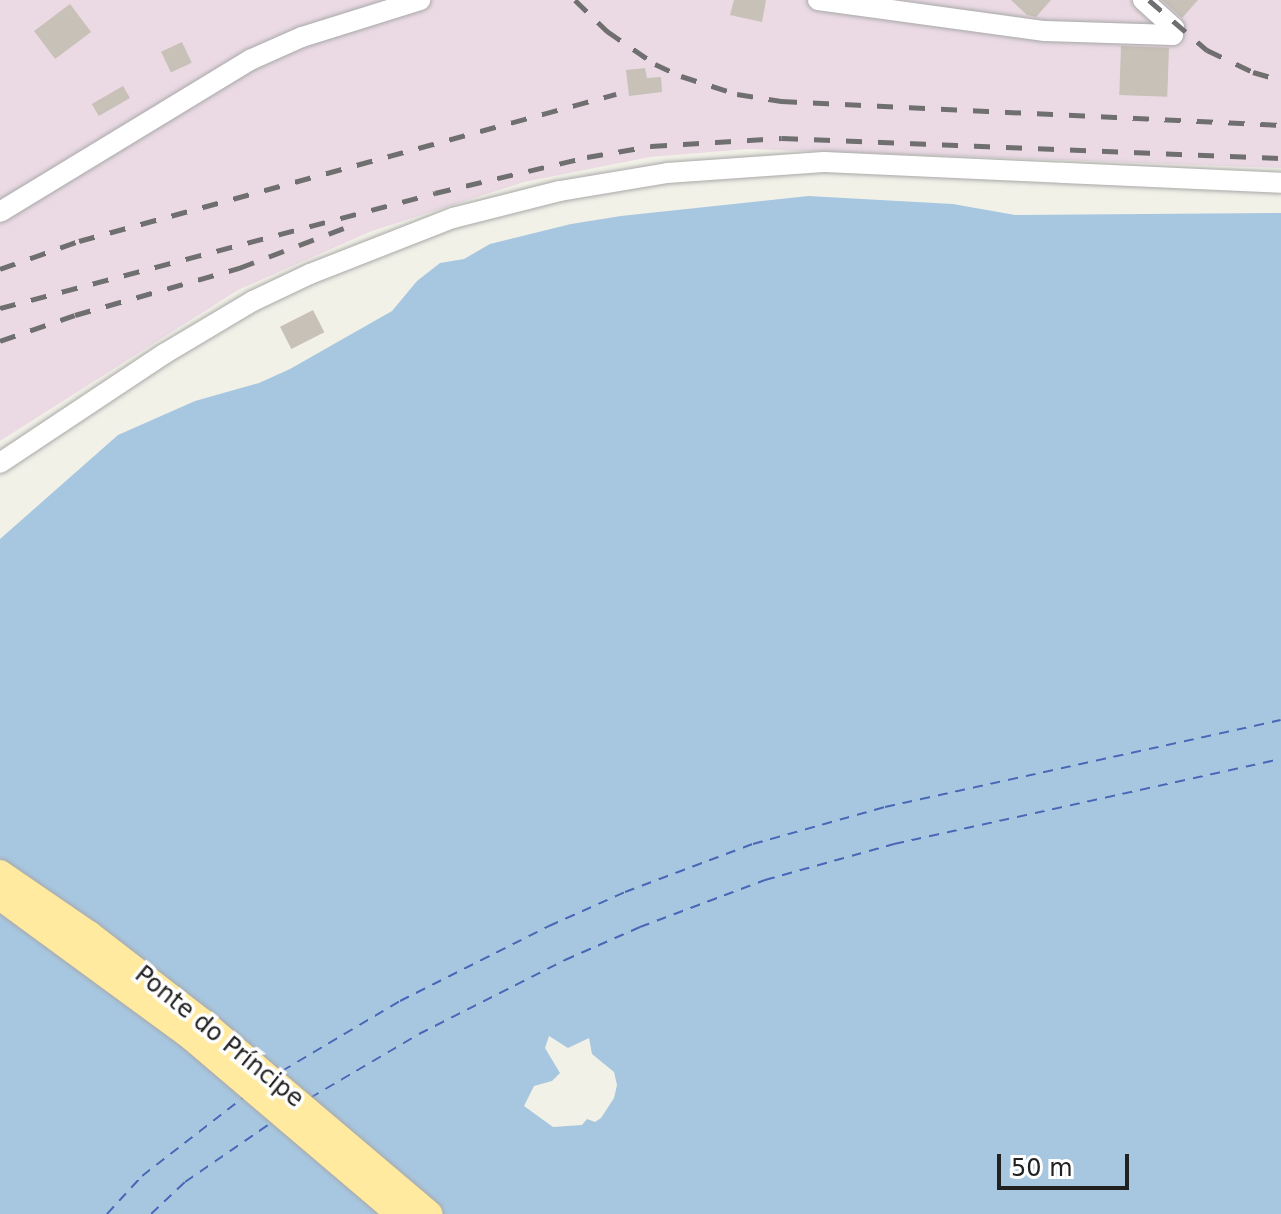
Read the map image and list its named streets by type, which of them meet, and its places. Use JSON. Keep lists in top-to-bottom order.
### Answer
{
  "streets": {
    "main road": ["Ponte do Príncipe"]
  },
  "scale_bar": "50 m"
}
